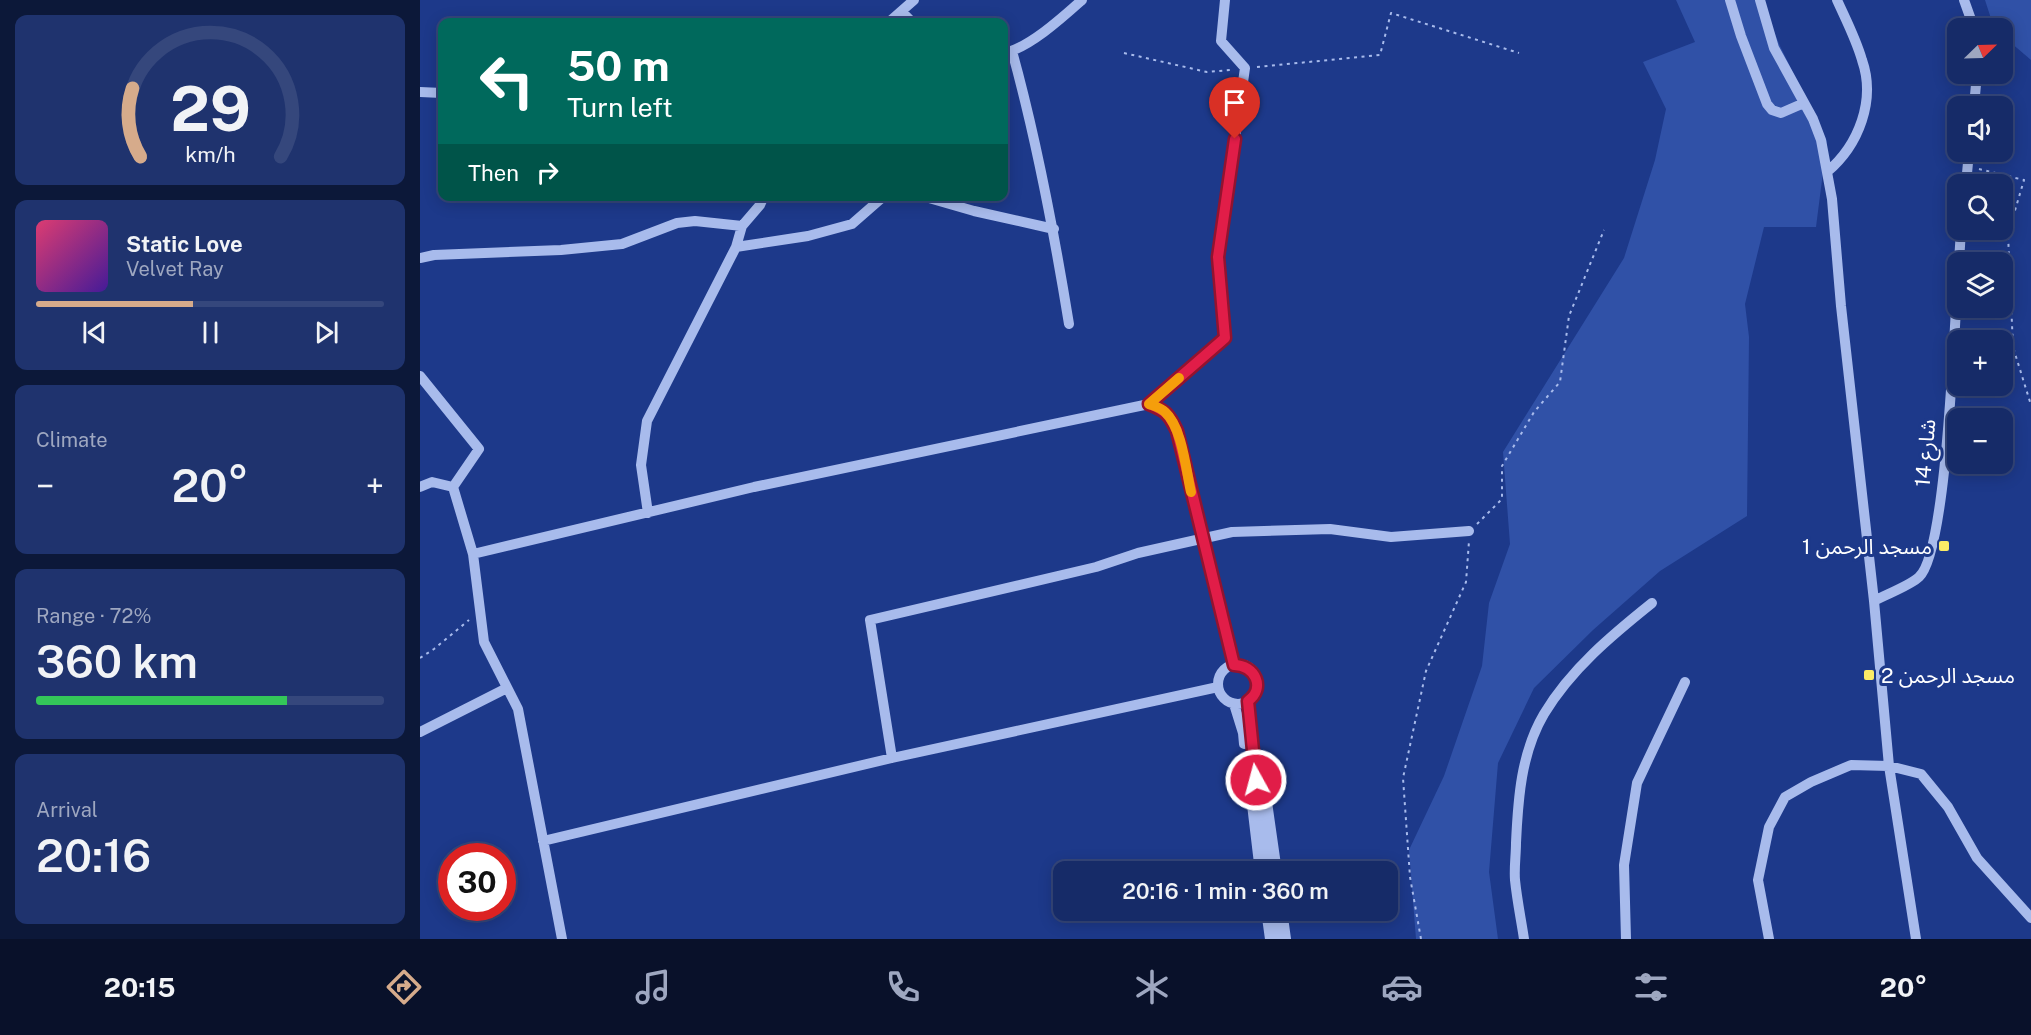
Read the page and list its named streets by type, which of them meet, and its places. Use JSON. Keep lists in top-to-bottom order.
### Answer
{
  "streets": {
    "street": ["شارع 14"]
  },
  "places": {
    "transit": ["مسجد الرحمن 1", "مسجد الرحمن 2"]
  },
  "north": "top right",
  "page": {
    "map_buttons": ["+", "−"],
    "turn": ["50 m", "Turn left"],
    "then": "Then",
    "song": ["Static Love", "Velvet Ray"],
    "tile": [
      "Climate",
      ["Range · 72%", "360 km"],
      ["Arrival", "20:16"]
    ],
    "heat": ["−", "20°", "+"],
    "limit": "30",
    "trip": "20:16 · 1 min · 360 m",
    "tabs": ["20:15", "20°"],
    "gauge": ["29", "km/h"]
  }
}
